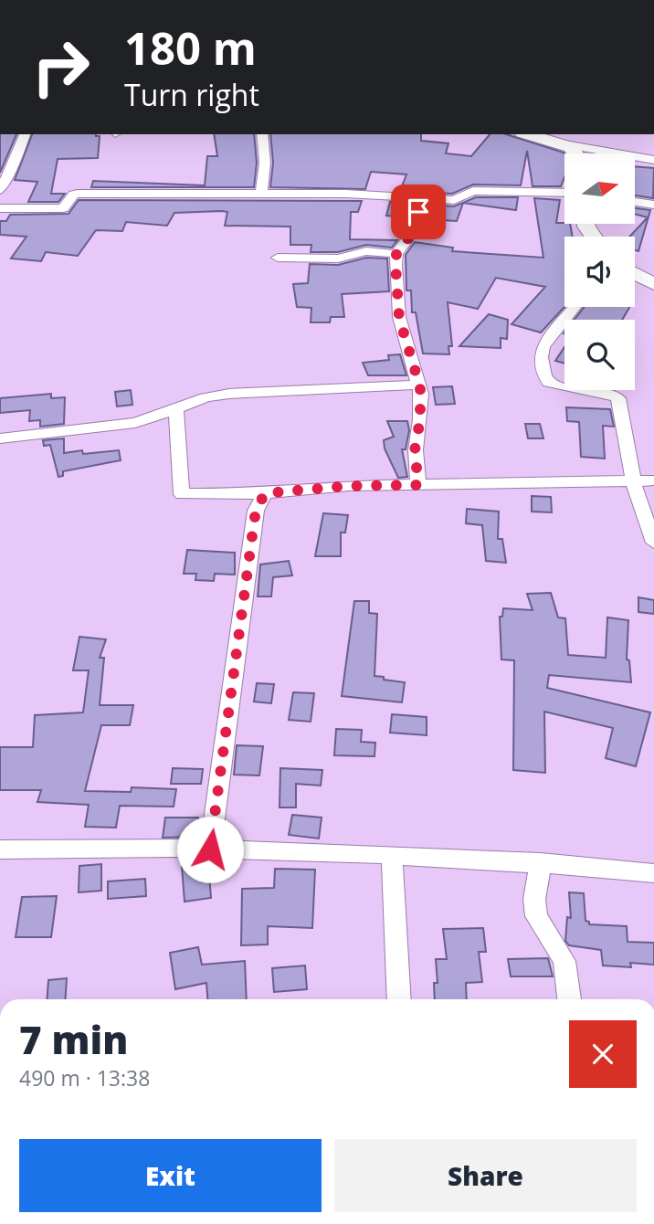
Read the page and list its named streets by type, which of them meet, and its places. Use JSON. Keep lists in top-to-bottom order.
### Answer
{
  "north": "right",
  "page": {
    "turn": ["180 m", "Turn right"],
    "heading": ["7 min", "490 m · 13:38"],
    "buttons": ["Exit", "Share"]
  }
}
